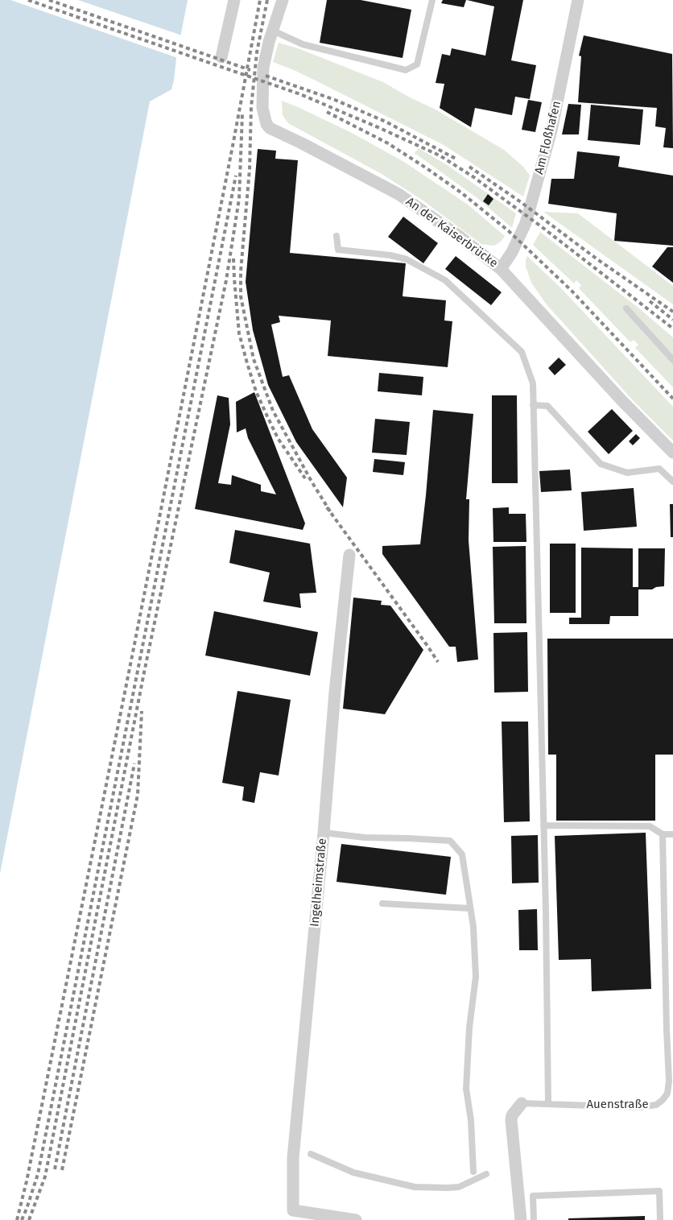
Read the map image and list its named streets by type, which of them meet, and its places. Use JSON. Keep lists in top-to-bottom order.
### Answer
{
  "streets": {
    "street": [
      "Am Floßhafen",
      "An der Kaiserbrücke",
      "Ingelheimstraße",
      "Auenstraße"
    ]
  },
  "crossings": [
    ["Am Floßhafen", "An der Kaiserbrücke"]
  ]
}
